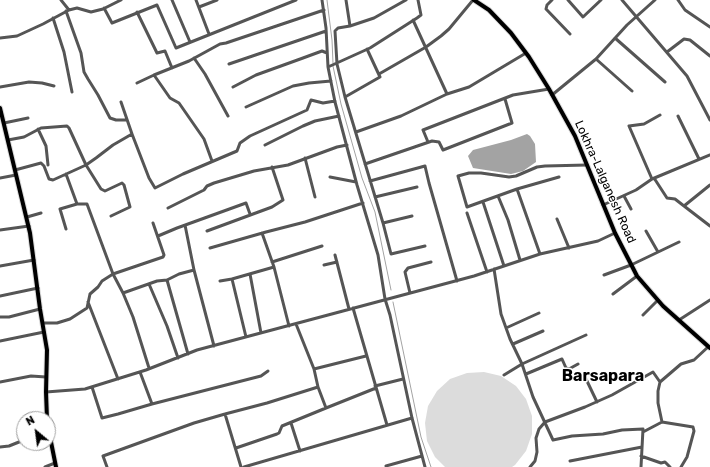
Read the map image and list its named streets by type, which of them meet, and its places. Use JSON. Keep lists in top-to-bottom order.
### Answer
{
  "streets": {
    "main road": ["Lokhra-Lalganesh Road"]
  },
  "districts": ["Barsapara"],
  "north": "top left"
}
